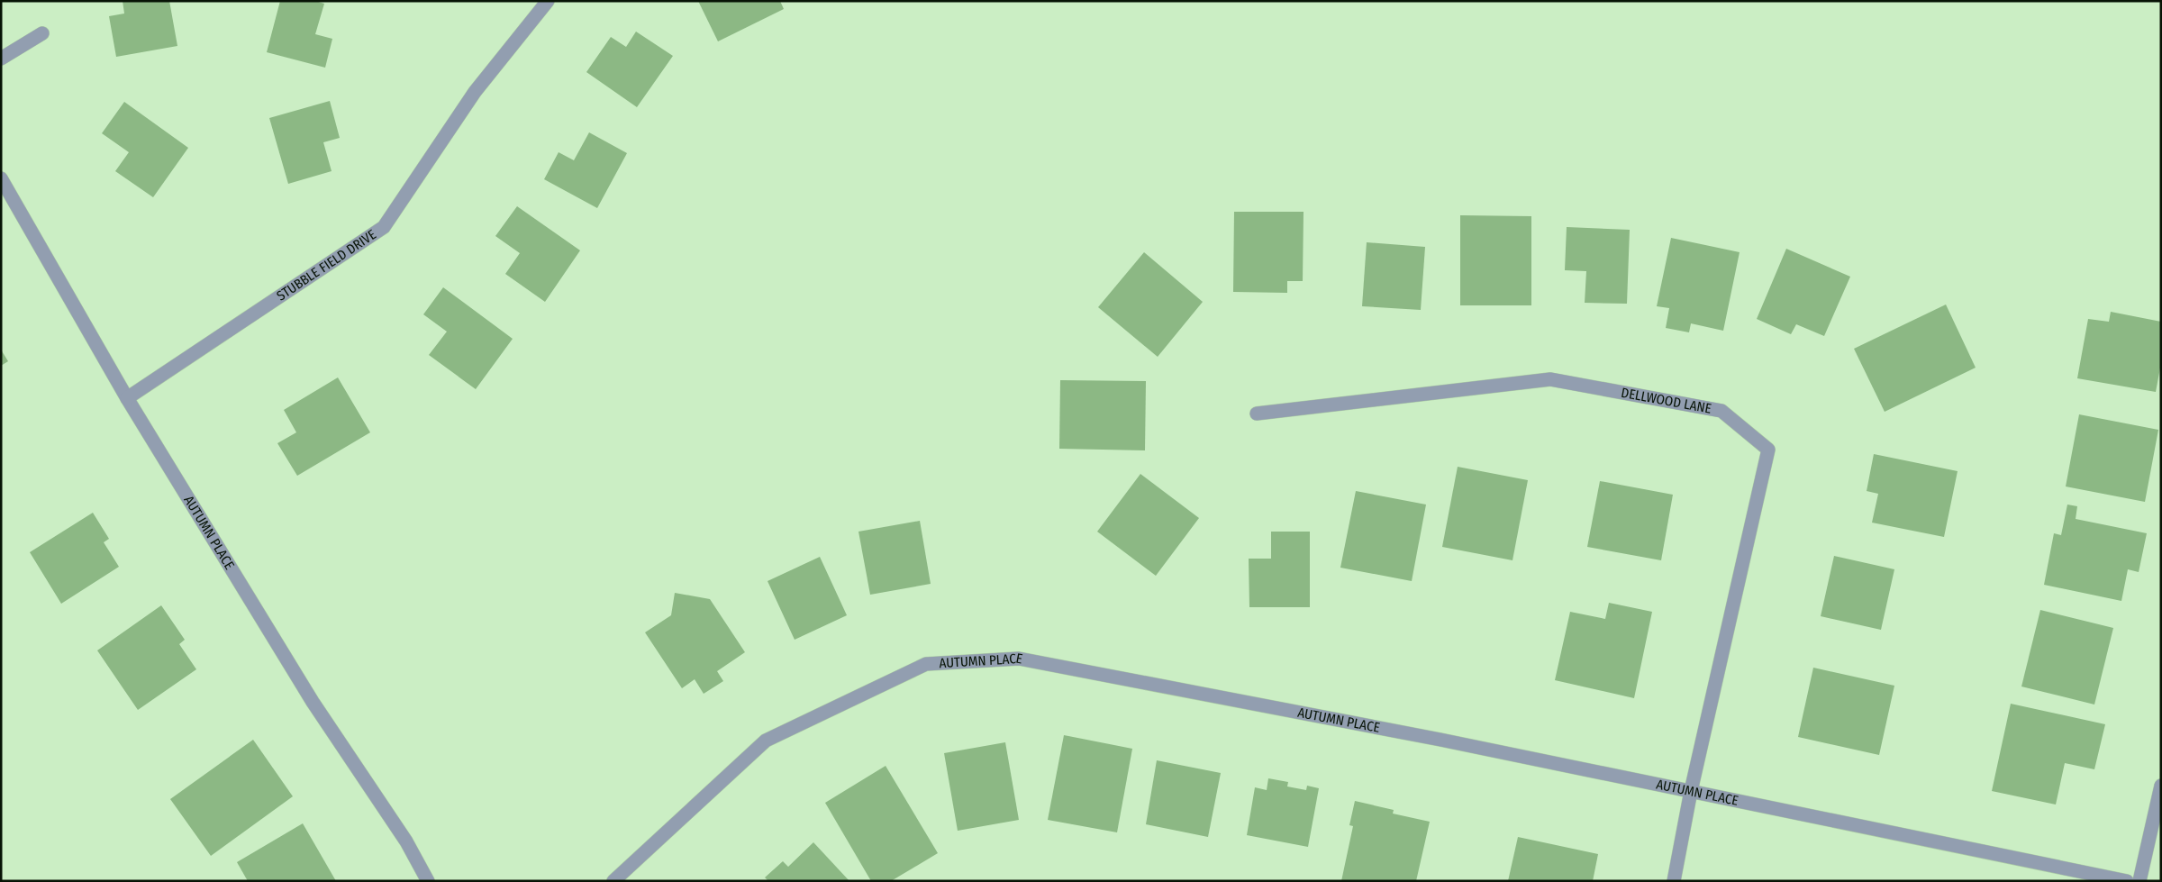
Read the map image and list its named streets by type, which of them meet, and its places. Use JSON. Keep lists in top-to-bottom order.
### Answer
{
  "streets": {
    "street": ["STUBBLE FIELD DRIVE", "DELLWOOD LANE", "AUTUMN PLACE"]
  },
  "crossings": [
    ["STUBBLE FIELD DRIVE", "AUTUMN PLACE"],
    ["DELLWOOD LANE", "AUTUMN PLACE"]
  ]
}
